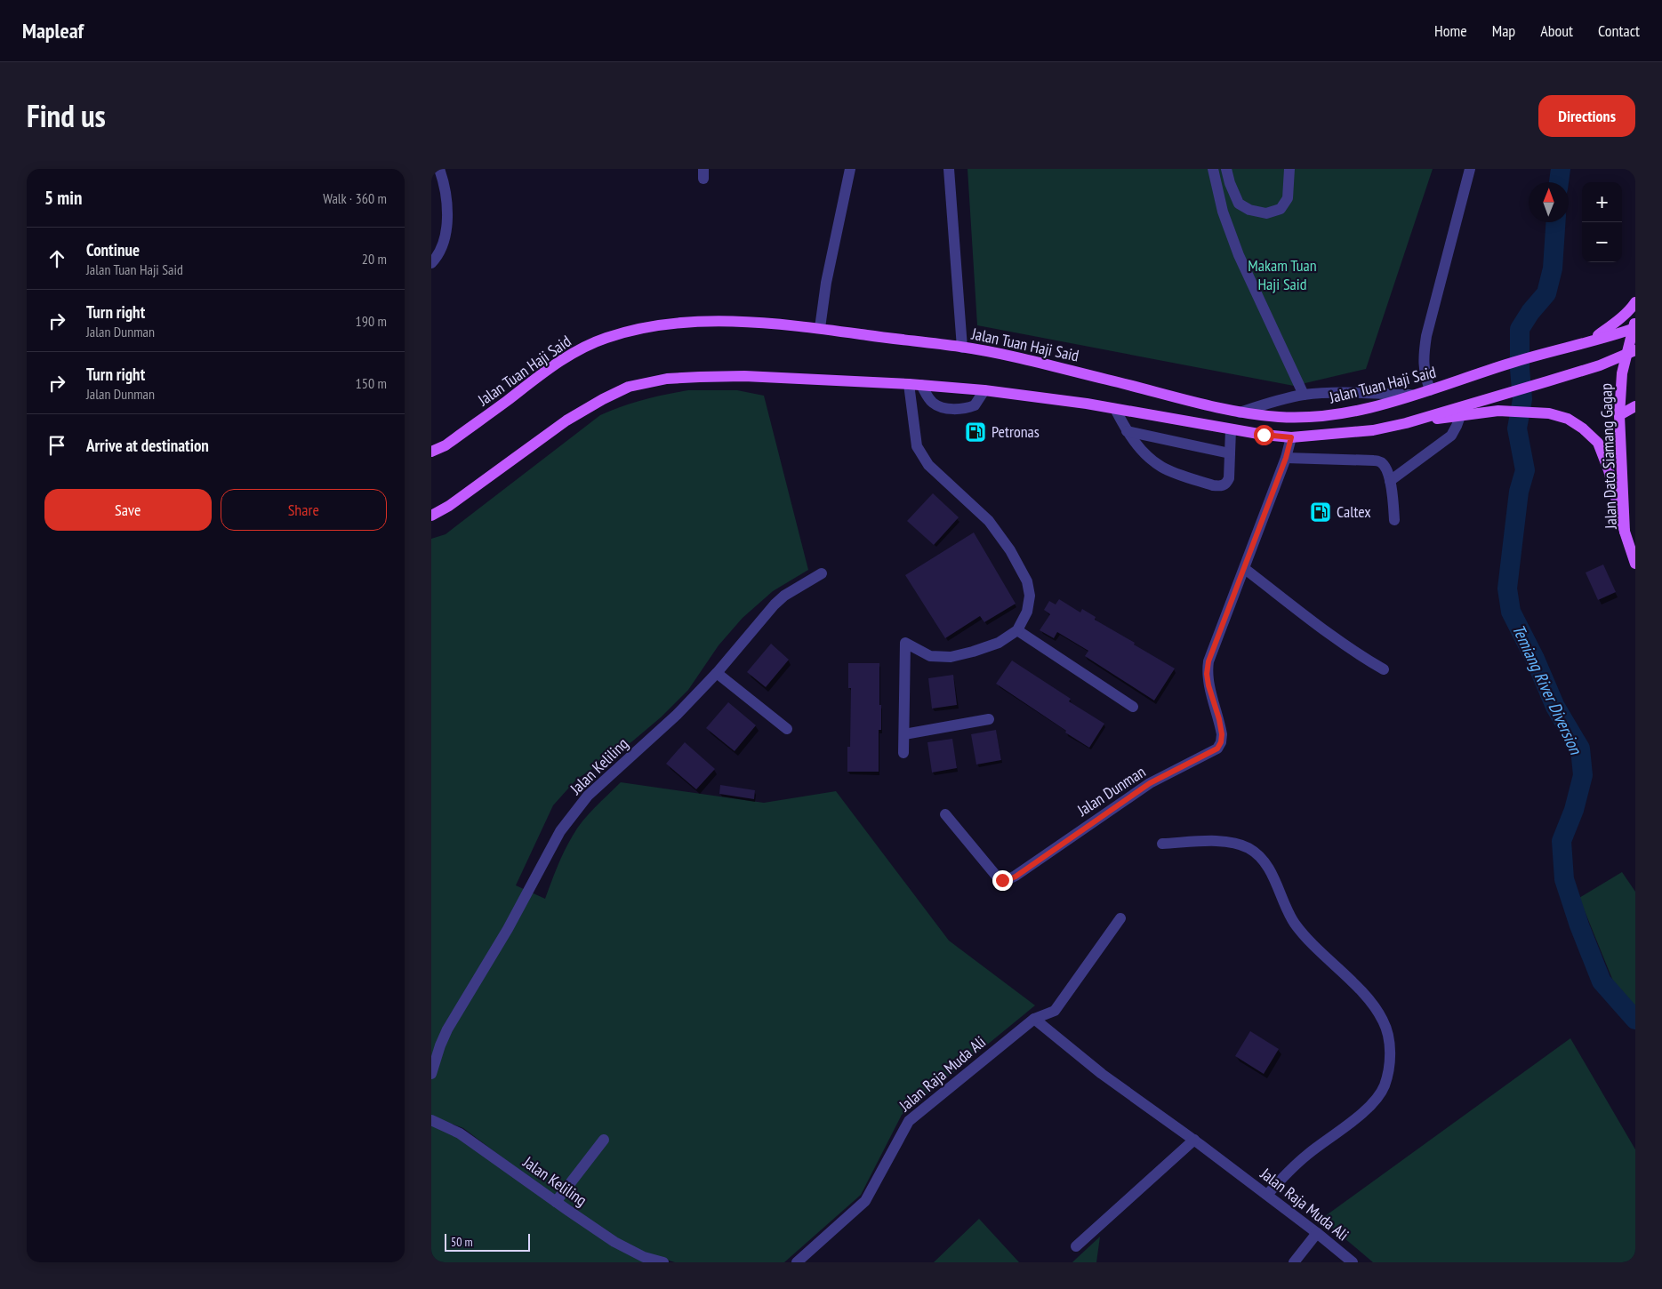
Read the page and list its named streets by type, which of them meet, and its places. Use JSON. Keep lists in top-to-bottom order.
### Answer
{
  "streets": {
    "main road": ["Jalan Tuan Haji Said", "Jalan Dato Siamang Gagap"],
    "street": ["Jalan Keliling", "Jalan Dunman", "Jalan Raja Muda Ali"]
  },
  "crossings": [
    ["Jalan Tuan Haji Said", "Jalan Dato Siamang Gagap"]
  ],
  "water": ["Temiang River Diversion"],
  "parks": ["Makam Tuan Haji Said"],
  "places": {
    "fuel station": ["Petronas", "Caltex"]
  },
  "scale_bar": "50 m",
  "north": "top",
  "page": {
    "header": "Mapleaf",
    "nav": [
      "Home",
      "Map",
      "About",
      "Contact"
    ],
    "title": "Find us",
    "buttons": [
      "Directions",
      ["Save", "Share"]
    ],
    "heading": ["5 min", "Walk · 360 m"],
    "map_buttons": ["+", "−"],
    "list": [
      ["Continue", "Jalan Tuan Haji Said", "20 m"],
      ["Turn right", "Jalan Dunman", "190 m"],
      ["Turn right", "Jalan Dunman", "150 m"],
      "Arrive at destination"
    ],
    "scale": "50 m"
  }
}
